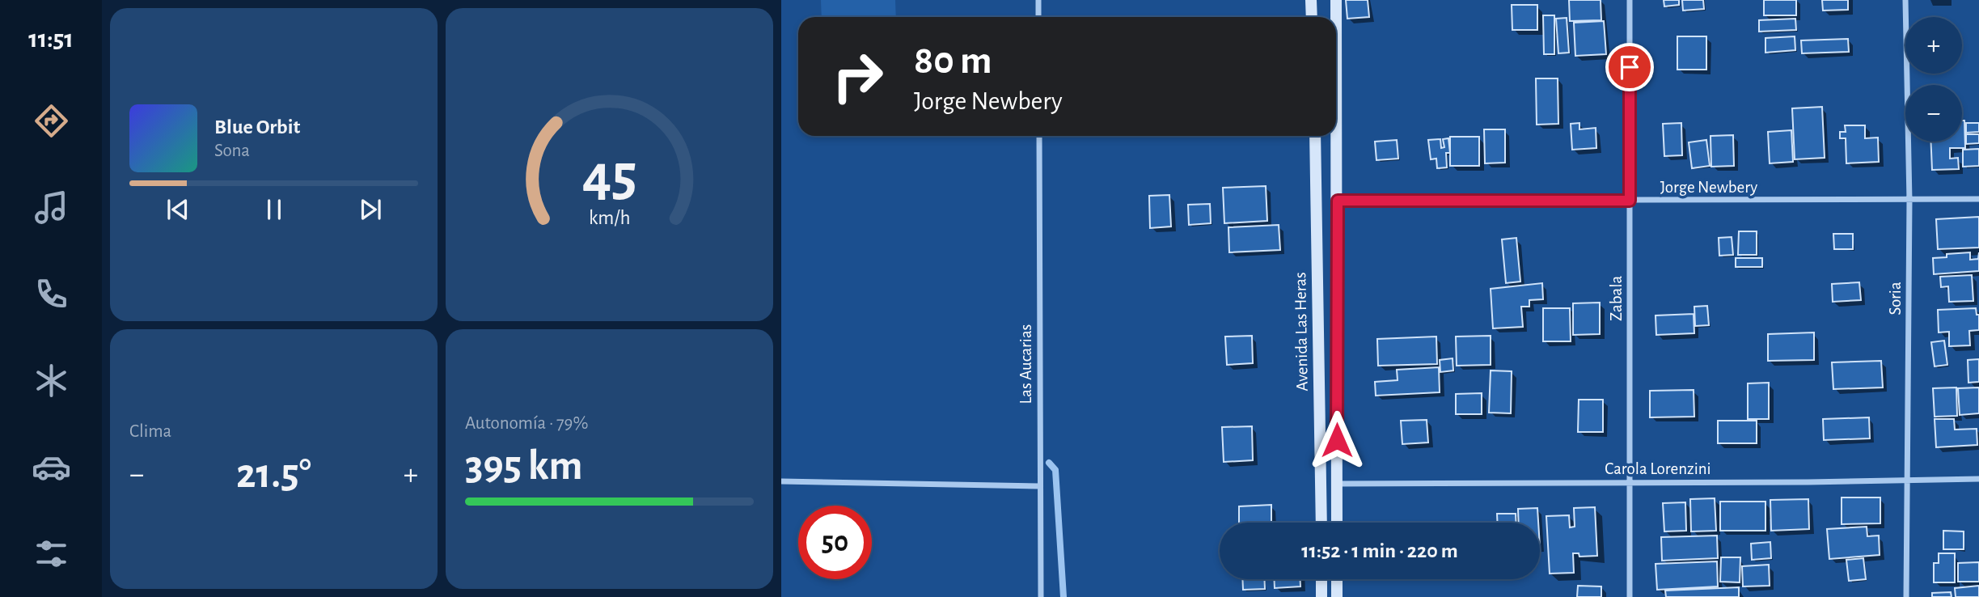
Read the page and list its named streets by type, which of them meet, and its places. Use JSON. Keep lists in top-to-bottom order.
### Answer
{
  "streets": {
    "main road": ["Avenida Las Heras"],
    "street": [
      "Jorge Newbery",
      "Zabala",
      "Soria",
      "Las Aucarias",
      "Carola Lorenzini"
    ]
  },
  "crossings": [
    ["Jorge Newbery", "Zabala"],
    ["Jorge Newbery", "Soria"],
    ["Jorge Newbery", "Avenida Las Heras"],
    ["Zabala", "Carola Lorenzini"],
    ["Soria", "Carola Lorenzini"],
    ["Avenida Las Heras", "Carola Lorenzini"]
  ],
  "page": {
    "tabs": "11:51",
    "map_buttons": ["+", "−"],
    "turn": ["80 m", "Jorge Newbery"],
    "song": ["Blue Orbit", "Sona"],
    "tile": [
      "Clima",
      ["Autonomía · 79%", "395 km"]
    ],
    "heat": ["−", "21.5°", "+"],
    "limit": "50",
    "trip": "11:52 · 1 min · 220 m",
    "gauge": ["45", "km/h"]
  }
}
